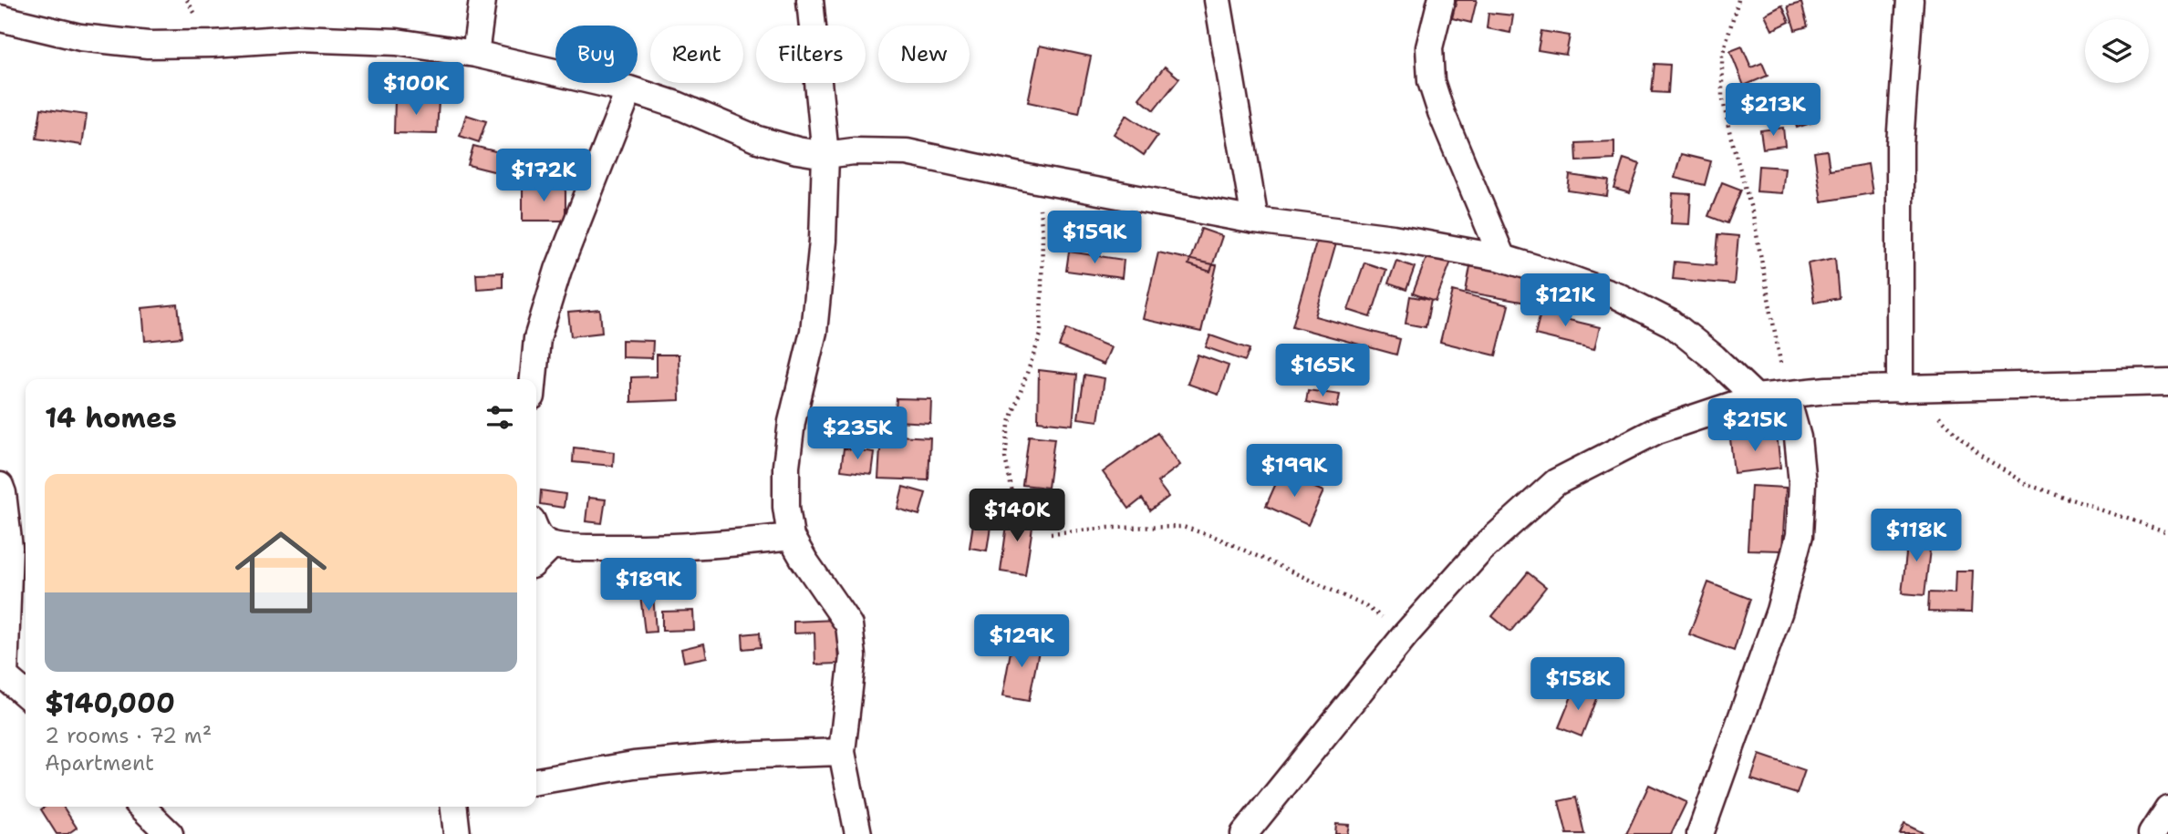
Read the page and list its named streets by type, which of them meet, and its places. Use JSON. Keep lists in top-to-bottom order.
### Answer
{
  "page": {
    "chip": [
      "Buy",
      "Rent",
      "Filters",
      "New"
    ],
    "price": [
      "$100K",
      "$213K",
      "$172K",
      "$159K",
      "$121K",
      "$165K",
      "$215K",
      "$235K",
      "$199K",
      "$140K",
      "$118K",
      "$189K",
      "$129K",
      "$158K"
    ],
    "heading": "14 homes",
    "list": [
      {
        "name": "$140,000",
        "note": "2 rooms · 72 m² · Apartment"
      }
    ]
  }
}
